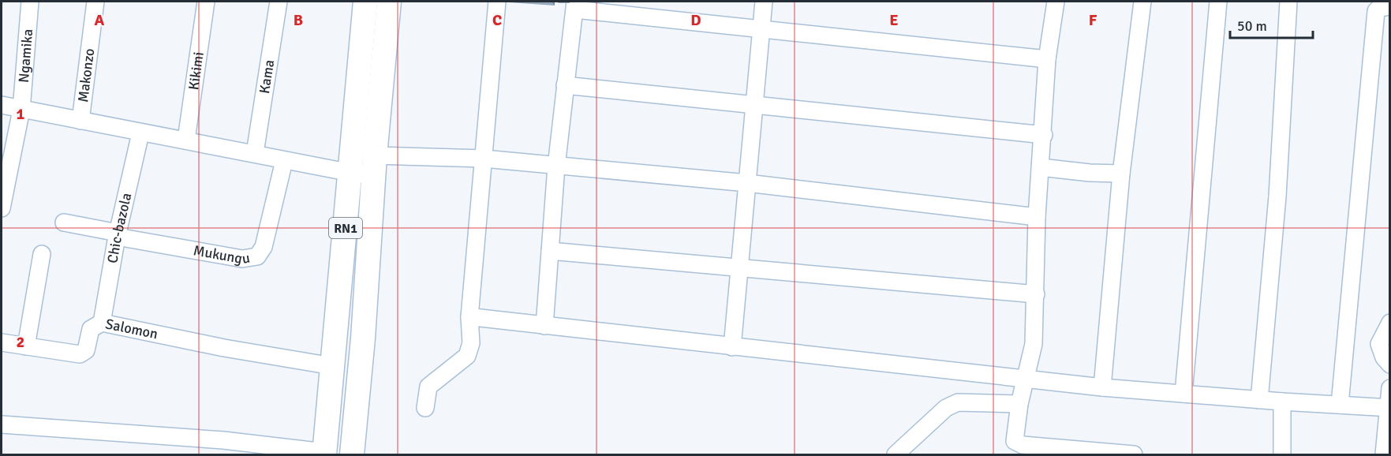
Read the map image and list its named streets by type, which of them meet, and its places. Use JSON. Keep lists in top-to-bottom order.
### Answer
{
  "streets": {
    "highway": ["RN1"],
    "street": [
      "Ngamika",
      "Kikimi",
      "Makonzo",
      "Kama",
      "Chic-bazola",
      "Mukungu",
      "Salomon"
    ]
  },
  "crossings": [
    ["Chic-bazola", "Mukungu"],
    ["Chic-bazola", "Salomon"],
    ["RN1", "Salomon"]
  ],
  "scale_bar": "50 m",
  "grid": {
    "columns": [
      "A",
      "B",
      "C",
      "D",
      "E",
      "F"
    ],
    "rows": ["1", "2"]
  }
}
